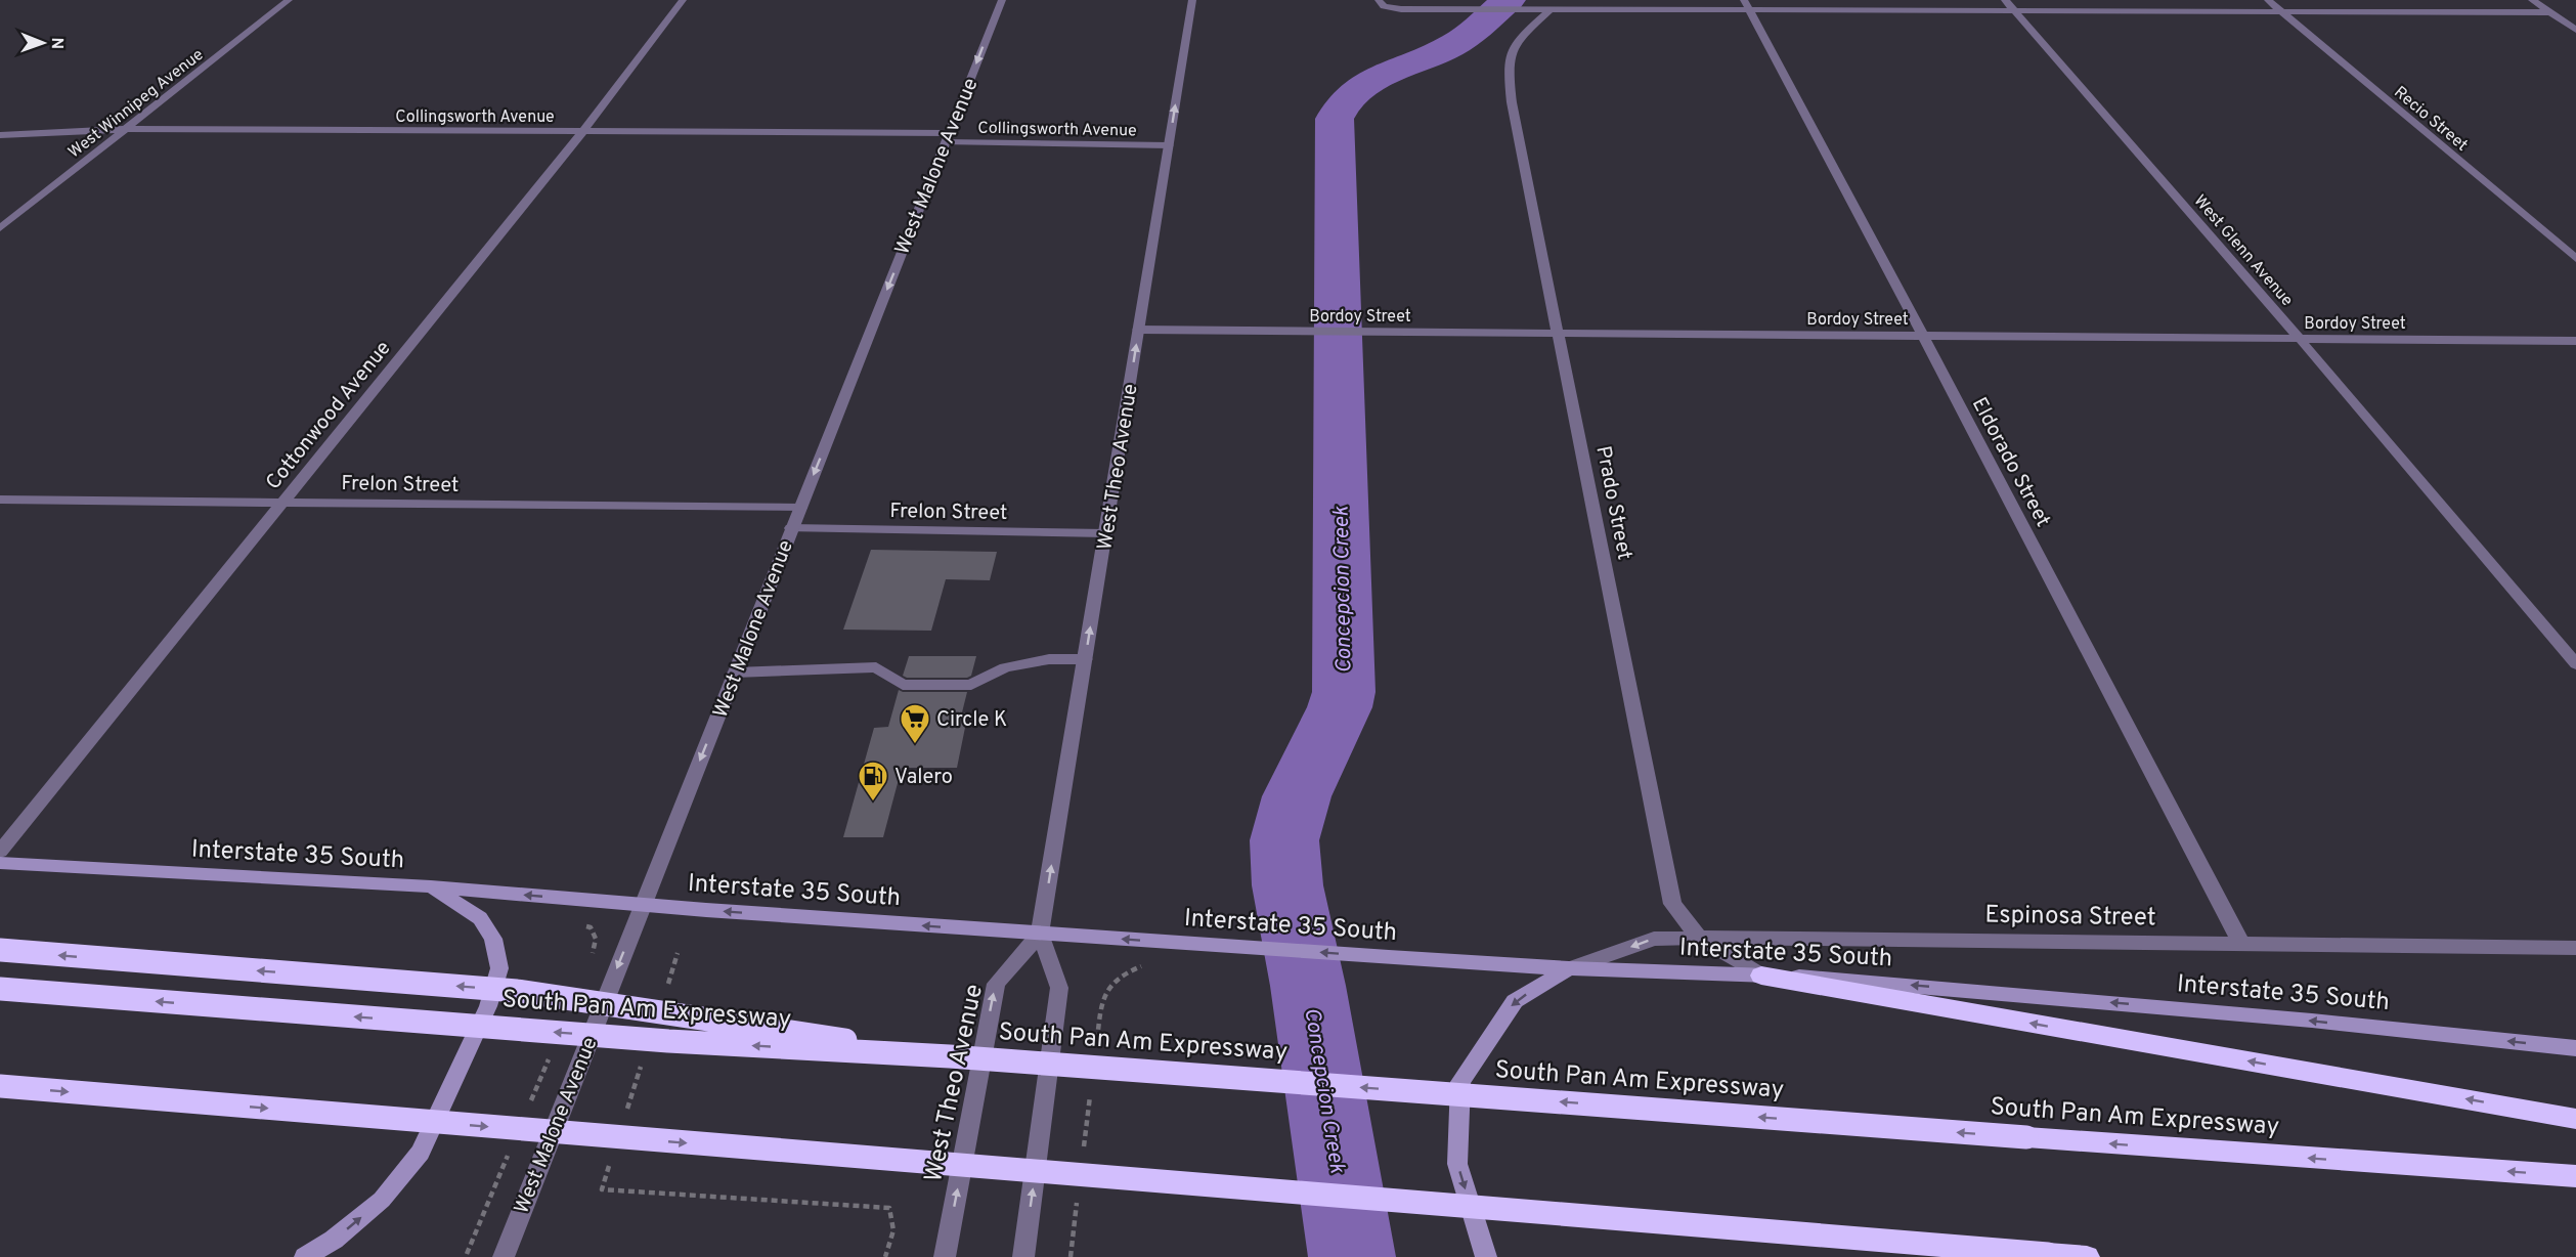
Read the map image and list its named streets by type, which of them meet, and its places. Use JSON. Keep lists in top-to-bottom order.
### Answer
{
  "streets": {
    "highway": ["South Pan Am Expressway"],
    "main road": ["Interstate 35 South"],
    "street": [
      "West Winnipeg Avenue",
      "Collingsworth Avenue",
      "Recio Street",
      "West Malone Avenue",
      "West Glenn Avenue",
      "Bordoy Street",
      "Cottonwood Avenue",
      "Eldorado Street",
      "West Theo Avenue",
      "Frelon Street",
      "Prado Street",
      "Espinosa Street"
    ]
  },
  "crossings": [
    ["West Winnipeg Avenue", "Collingsworth Avenue"],
    ["Collingsworth Avenue", "West Malone Avenue"],
    ["Collingsworth Avenue", "Cottonwood Avenue"],
    ["Collingsworth Avenue", "West Theo Avenue"],
    ["West Malone Avenue", "Frelon Street"],
    ["West Malone Avenue", "Interstate 35 South"],
    ["West Glenn Avenue", "Bordoy Street"],
    ["Bordoy Street", "Eldorado Street"],
    ["Bordoy Street", "West Theo Avenue"],
    ["Bordoy Street", "Prado Street"],
    ["Cottonwood Avenue", "Frelon Street"],
    ["Eldorado Street", "Espinosa Street"],
    ["West Theo Avenue", "Frelon Street"],
    ["West Theo Avenue", "Interstate 35 South"],
    ["Prado Street", "Interstate 35 South"],
    ["Prado Street", "Espinosa Street"],
    ["Interstate 35 South", "Espinosa Street"]
  ],
  "one_way": ["West Malone Avenue", "West Theo Avenue", "Interstate 35 South"],
  "water": ["Concepcion Creek"],
  "places": {
    "supermarket": ["Circle K"],
    "fuel station": ["Valero"]
  },
  "north": "right"
}
